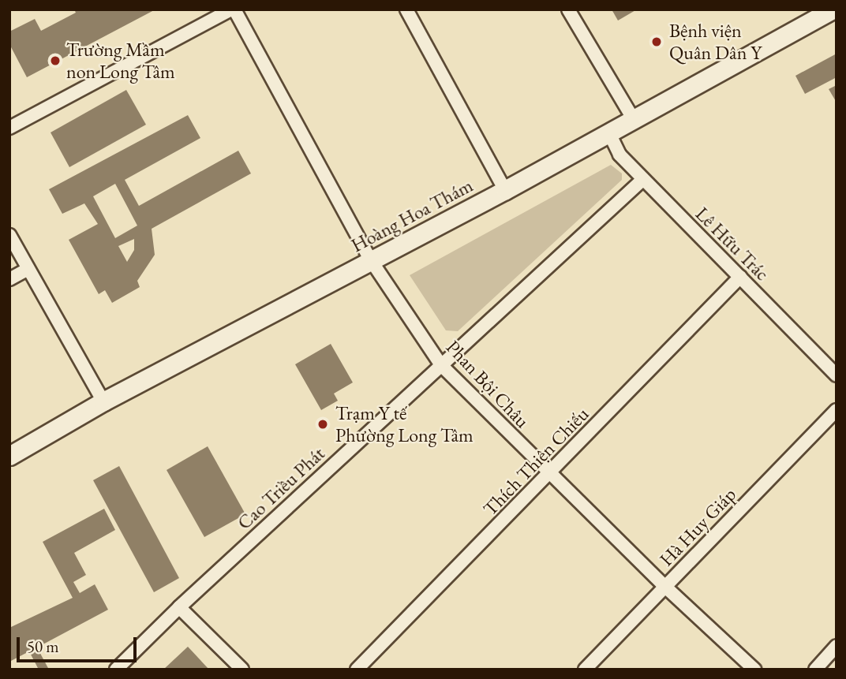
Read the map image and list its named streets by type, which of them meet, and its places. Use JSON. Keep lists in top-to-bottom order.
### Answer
{
  "streets": {
    "street": [
      "Hoàng Hoa Thám",
      "Lê Hữu Trác",
      "Phan Bội Châu",
      "Thích Thiện Chiếu",
      "Cao Triều Phát",
      "Hà Huy Giáp"
    ]
  },
  "crossings": [
    ["Hoàng Hoa Thám", "Lê Hữu Trác"],
    ["Hoàng Hoa Thám", "Phan Bội Châu"],
    ["Lê Hữu Trác", "Thích Thiện Chiếu"],
    ["Lê Hữu Trác", "Cao Triều Phát"],
    ["Phan Bội Châu", "Thích Thiện Chiếu"],
    ["Phan Bội Châu", "Cao Triều Phát"],
    ["Phan Bội Châu", "Hà Huy Giáp"]
  ],
  "places": ["Bệnh viện Quân Dân Y", "Trường Mầm non Long Tâm", "Trạm Y tế Phường Long Tâm"],
  "scale_bar": "50 m"
}
